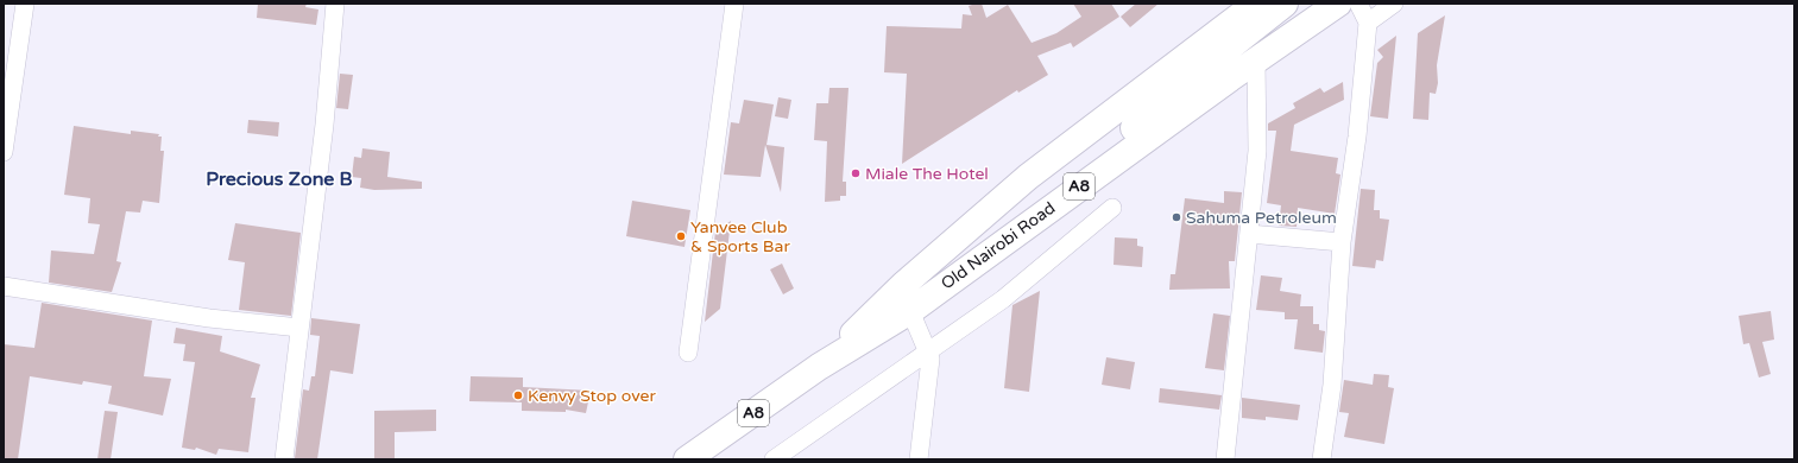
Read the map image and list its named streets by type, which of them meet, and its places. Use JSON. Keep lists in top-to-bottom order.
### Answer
{
  "streets": {
    "highway": ["A8", "Old Nairobi Road"]
  },
  "districts": ["Precious Zone B"],
  "places": [
    "Miale The Hotel",
    "Sahuma Petroleum",
    "Yanvee Club & Sports Bar",
    "Kenvy Stop over"
  ]
}
